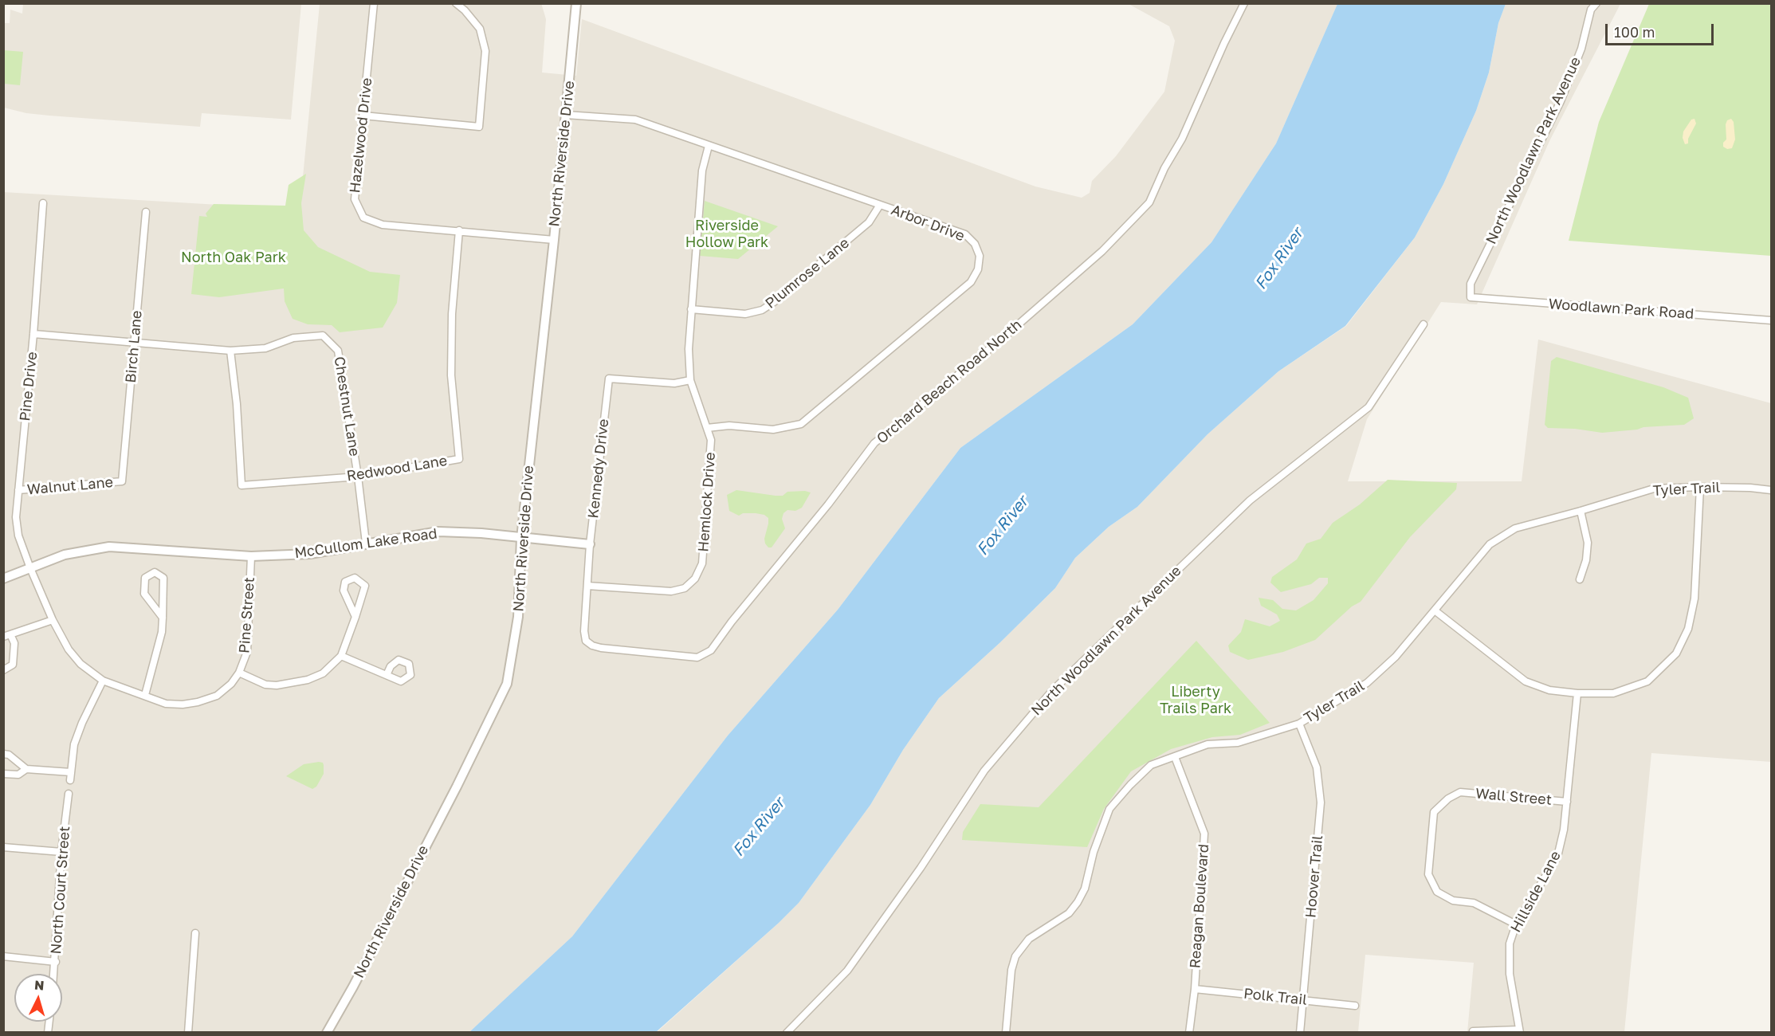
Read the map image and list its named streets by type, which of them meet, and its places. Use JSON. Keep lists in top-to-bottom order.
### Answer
{
  "streets": {
    "street": [
      "Hazelwood Drive",
      "North Woodlawn Park Avenue",
      "North Riverside Drive",
      "Arbor Drive",
      "Plumrose Lane",
      "Woodlawn Park Road",
      "Birch Lane",
      "Orchard Beach Road North",
      "Pine Drive",
      "Chestnut Lane",
      "Redwood Lane",
      "Kennedy Drive",
      "Walnut Lane",
      "Tyler Trail",
      "Hemlock Drive",
      "McCullom Lake Road",
      "Pine Street",
      "Wall Street",
      "Hoover Trail",
      "North Court Street",
      "Hillside Lane",
      "Reagan Boulevard",
      "Polk Trail"
    ]
  },
  "crossings": [
    ["Hazelwood Drive", "North Riverside Drive"],
    ["Hazelwood Drive", "Redwood Lane"],
    ["North Woodlawn Park Avenue", "Woodlawn Park Road"],
    ["North Riverside Drive", "Arbor Drive"],
    ["North Riverside Drive", "McCullom Lake Road"],
    ["Arbor Drive", "Plumrose Lane"],
    ["Arbor Drive", "Hemlock Drive"],
    ["Plumrose Lane", "Hemlock Drive"],
    ["Birch Lane", "Chestnut Lane"],
    ["Birch Lane", "Walnut Lane"],
    ["Orchard Beach Road North", "Kennedy Drive"],
    ["Pine Drive", "Chestnut Lane"],
    ["Pine Drive", "Walnut Lane"],
    ["Pine Drive", "McCullom Lake Road"],
    ["Pine Drive", "Pine Street"],
    ["Chestnut Lane", "Redwood Lane"],
    ["Chestnut Lane", "McCullom Lake Road"],
    ["Kennedy Drive", "Hemlock Drive"],
    ["Kennedy Drive", "McCullom Lake Road"],
    ["Tyler Trail", "Hoover Trail"],
    ["Tyler Trail", "Reagan Boulevard"],
    ["McCullom Lake Road", "Pine Street"],
    ["Wall Street", "Hillside Lane"],
    ["Hoover Trail", "Polk Trail"],
    ["Reagan Boulevard", "Polk Trail"]
  ],
  "water": ["Fox River"],
  "parks": ["Riverside Hollow Park", "North Oak Park", "Liberty Trails Park"],
  "scale_bar": "100 m",
  "north": "top"
}
